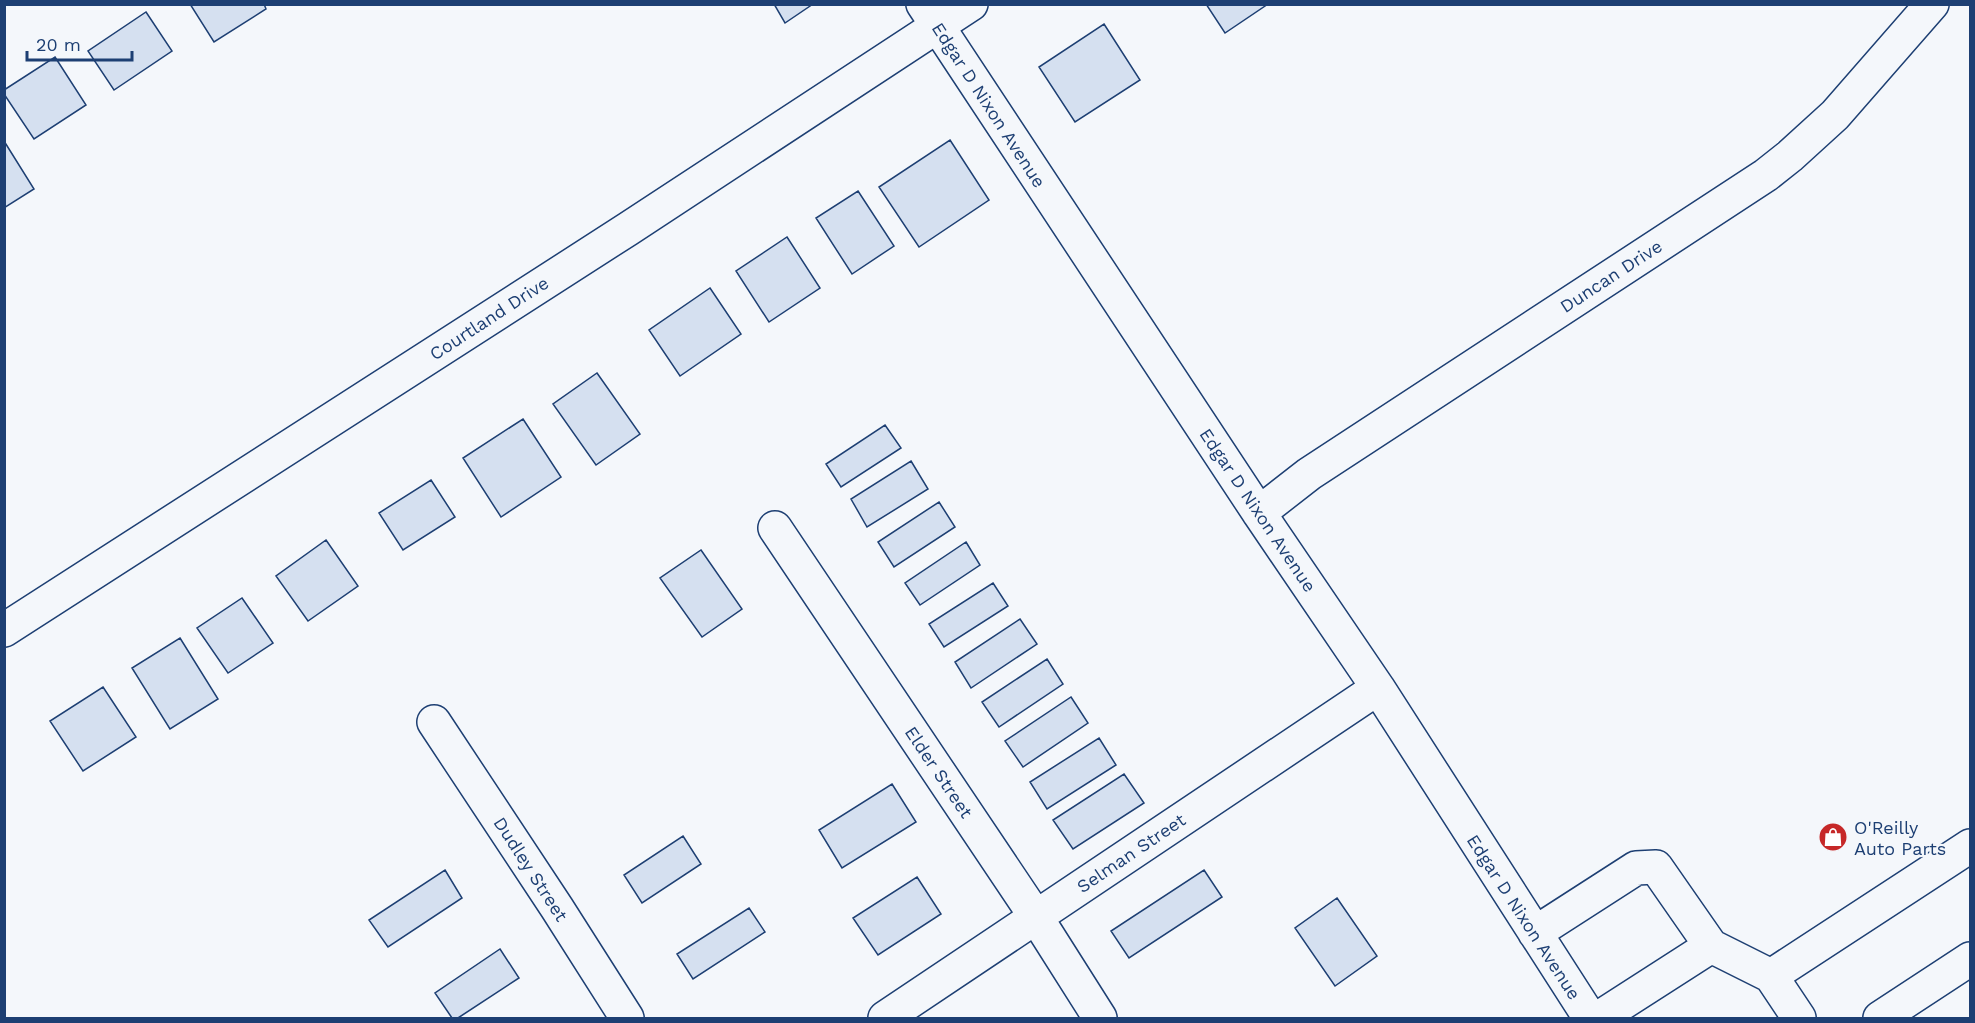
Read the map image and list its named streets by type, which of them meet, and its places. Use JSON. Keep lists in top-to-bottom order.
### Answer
{
  "streets": {
    "street": [
      "Edgar D Nixon Avenue",
      "Duncan Drive",
      "Courtland Drive",
      "Elder Street",
      "Selman Street",
      "Dudley Street"
    ]
  },
  "crossings": [
    ["Edgar D Nixon Avenue", "Duncan Drive"],
    ["Edgar D Nixon Avenue", "Courtland Drive"],
    ["Edgar D Nixon Avenue", "Selman Street"],
    ["Elder Street", "Selman Street"]
  ],
  "places": {
    "shop": ["O'Reilly Auto Parts"]
  },
  "scale_bar": "20 m"
}
